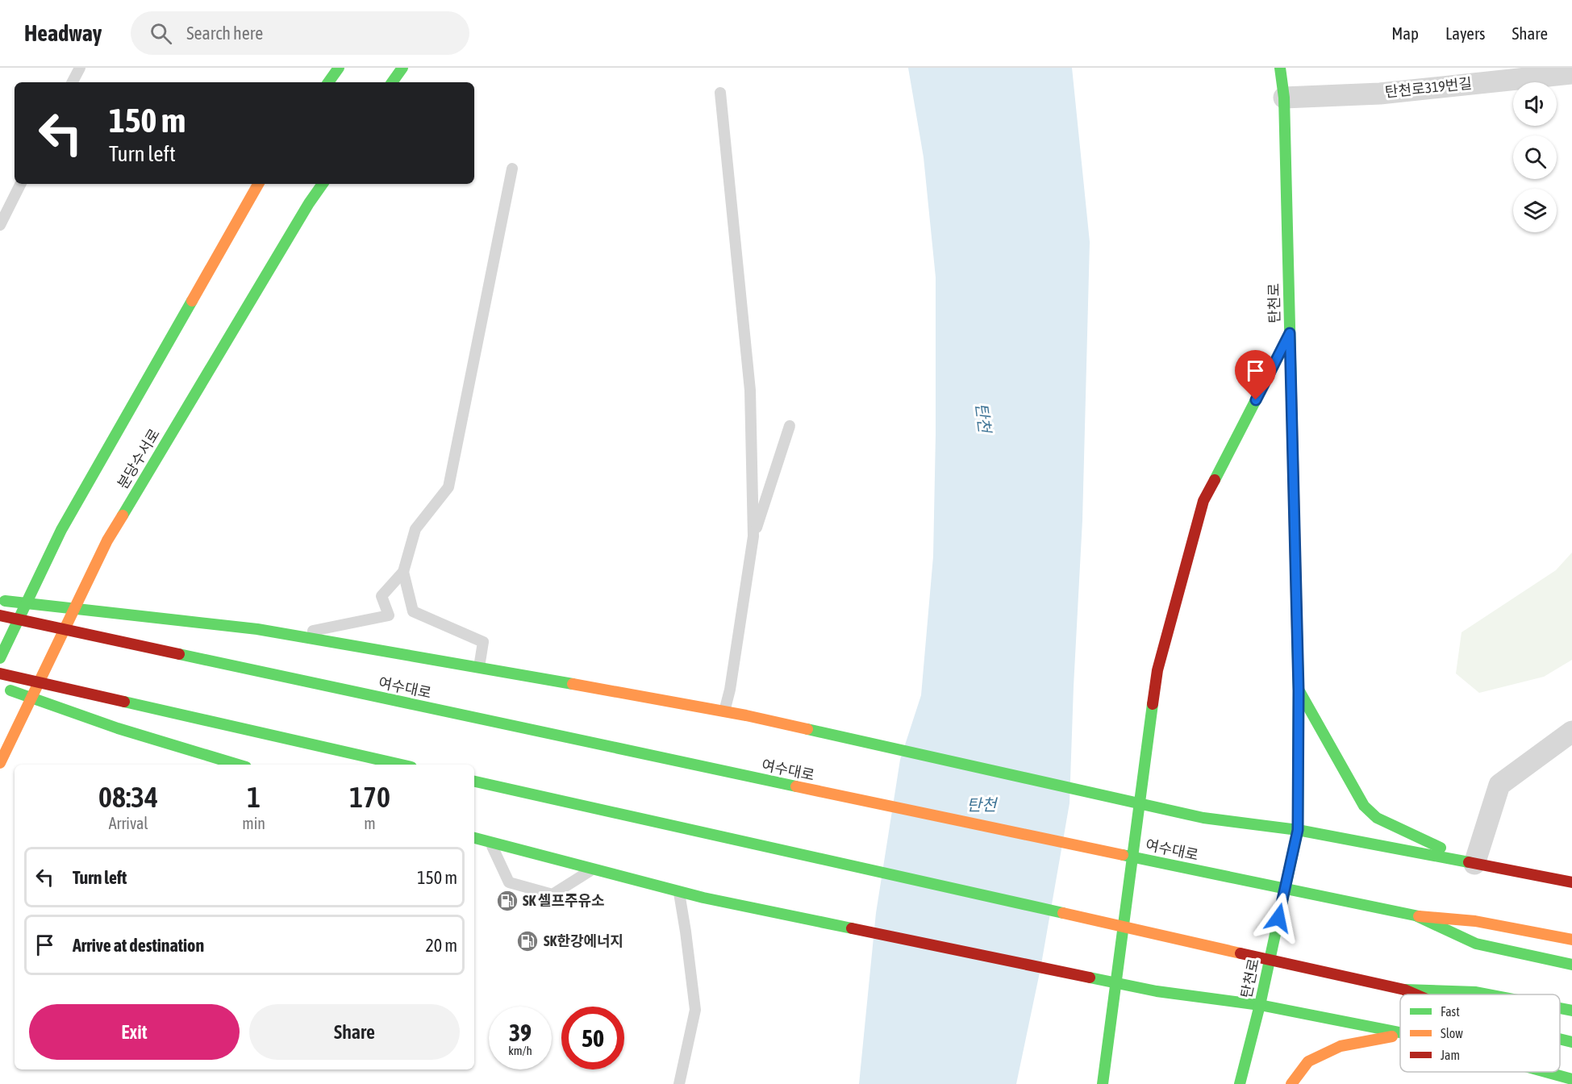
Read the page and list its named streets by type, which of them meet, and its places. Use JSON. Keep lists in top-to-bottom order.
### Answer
{
  "streets": {
    "main road": ["탄천로", "분당수서로", "여수대로"],
    "street": ["탄천로319번길"]
  },
  "crossings": [
    ["탄천로319번길", "탄천로"]
  ],
  "water": ["탄천"],
  "places": {
    "fuel station": ["SK 셀프주유소", "SK한강에너지"]
  },
  "legend": ["Fast", "Slow", "Jam"],
  "page": {
    "header": "Headway",
    "search": "Search here",
    "nav": ["Map", "Layers", "Share"],
    "turn": ["150 m", "Turn left"],
    "eta": [
      "08:34",
      "Arrival",
      "1",
      "min",
      "170",
      "m"
    ],
    "list": [
      {
        "name": "Turn left",
        "value": "150 m"
      },
      {
        "name": "Arrive at destination",
        "value": "20 m"
      }
    ],
    "buttons": ["Exit", "Share"],
    "speed": "39 km/h",
    "limit": "50"
  }
}
